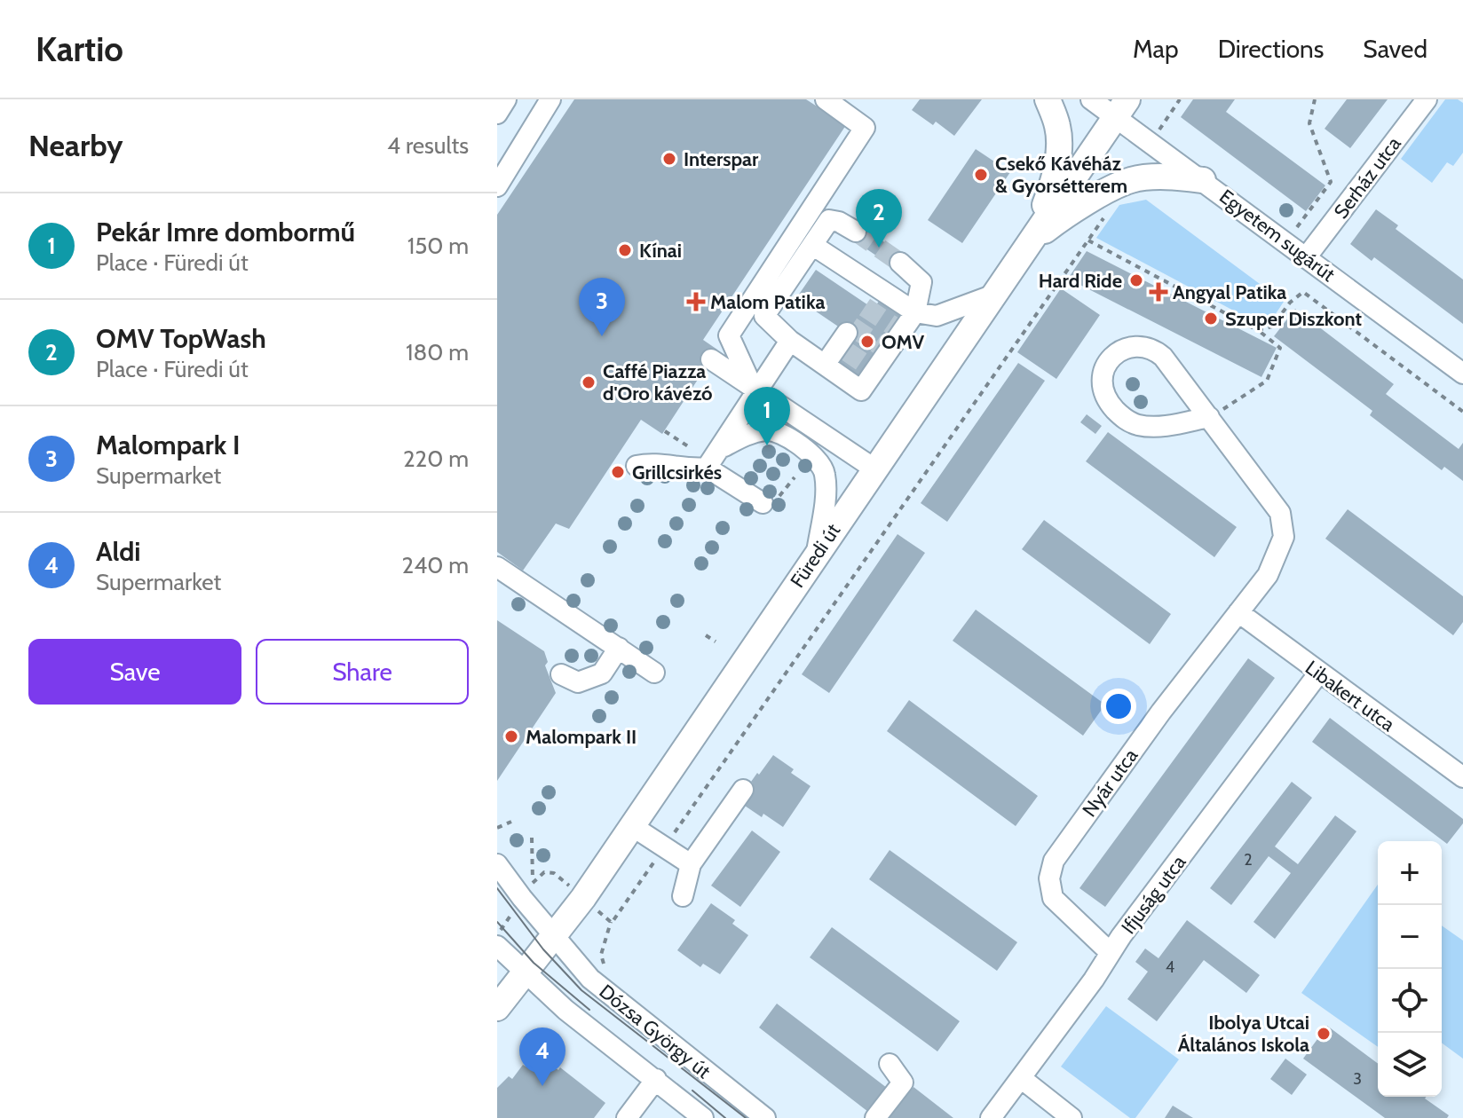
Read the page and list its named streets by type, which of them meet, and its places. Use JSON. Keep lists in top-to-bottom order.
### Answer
{
  "streets": {
    "main road": ["Füredi út"],
    "street": [
      "Serház utca",
      "Egyetem sugárút",
      "Libakert utca",
      "Nyár utca",
      "Ifjuság utca",
      "Dózsa György út"
    ]
  },
  "crossings": [
    ["Serház utca", "Egyetem sugárút"],
    ["Egyetem sugárút", "Füredi út"],
    ["Füredi út", "Dózsa György út"],
    ["Libakert utca", "Nyár utca"],
    ["Libakert utca", "Ifjuság utca"],
    ["Nyár utca", "Ifjuság utca"]
  ],
  "places": {
    "other": [
      "Interspar",
      "Csekő Kávéház & Gyorsétterem",
      "Kínai",
      "Hard Ride",
      "Szuper Diszkont",
      "OMV",
      "Caffé Piazza d'Oro kávézó",
      "Grillcsirkés",
      "Malompark II",
      "Ibolya Utcai Általános Iskola"
    ],
    "health": ["Angyal Patika", "Malom Patika"]
  },
  "house_numbers": ["2", "4", "3"],
  "page": {
    "header": "Kartio",
    "nav": ["Map", "Directions", "Saved"],
    "heading": ["Nearby", "4 results"],
    "pins": [
      "2",
      "3",
      "1",
      "4"
    ],
    "list": [
      {
        "mark": "1",
        "name": "Pekár Imre dombormű",
        "note": "Place · Füredi út",
        "value": "150 m"
      },
      {
        "mark": "2",
        "name": "OMV TopWash",
        "note": "Place · Füredi út",
        "value": "180 m"
      },
      {
        "mark": "3",
        "name": "Malompark I",
        "note": "Supermarket",
        "value": "220 m"
      },
      {
        "mark": "4",
        "name": "Aldi",
        "note": "Supermarket",
        "value": "240 m"
      }
    ],
    "buttons": ["Save", "Share"],
    "map_buttons": ["+", "−"]
  }
}
